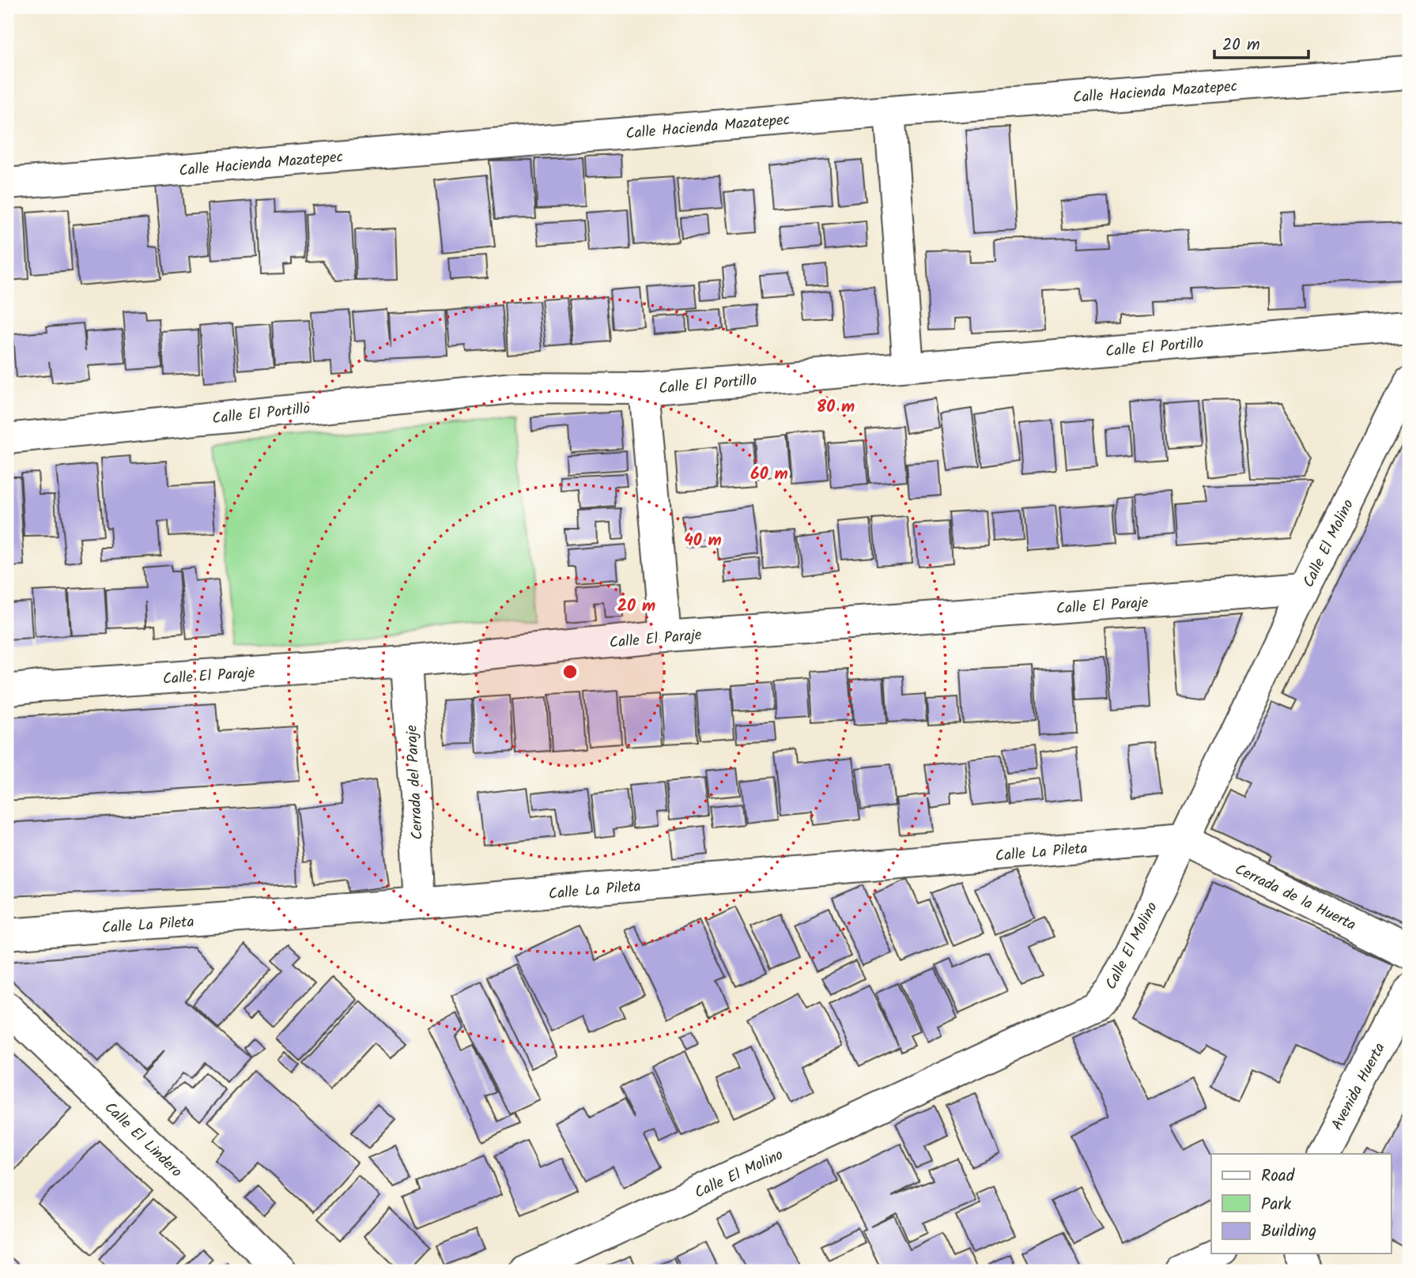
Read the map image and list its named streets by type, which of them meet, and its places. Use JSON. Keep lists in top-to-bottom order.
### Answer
{
  "streets": {
    "street": [
      "Calle Hacienda Mazatepec",
      "Calle El Portillo",
      "Calle El Molino",
      "Calle El Paraje",
      "Cerrada del Paraje",
      "Calle La Pileta",
      "Cerrada de la Huerta",
      "Avenida Huerta",
      "Calle El Lindero"
    ]
  },
  "crossings": [
    ["Calle El Molino", "Calle El Paraje"],
    ["Calle El Molino", "Calle La Pileta"],
    ["Calle El Molino", "Cerrada de la Huerta"],
    ["Calle El Paraje", "Cerrada del Paraje"],
    ["Cerrada del Paraje", "Calle La Pileta"],
    ["Calle La Pileta", "Cerrada de la Huerta"]
  ],
  "legend": ["Road", "Park", "Building"],
  "scale_bar": "20 m",
  "rings": [
    "80 m",
    "60 m",
    "40 m",
    "20 m"
  ]
}
